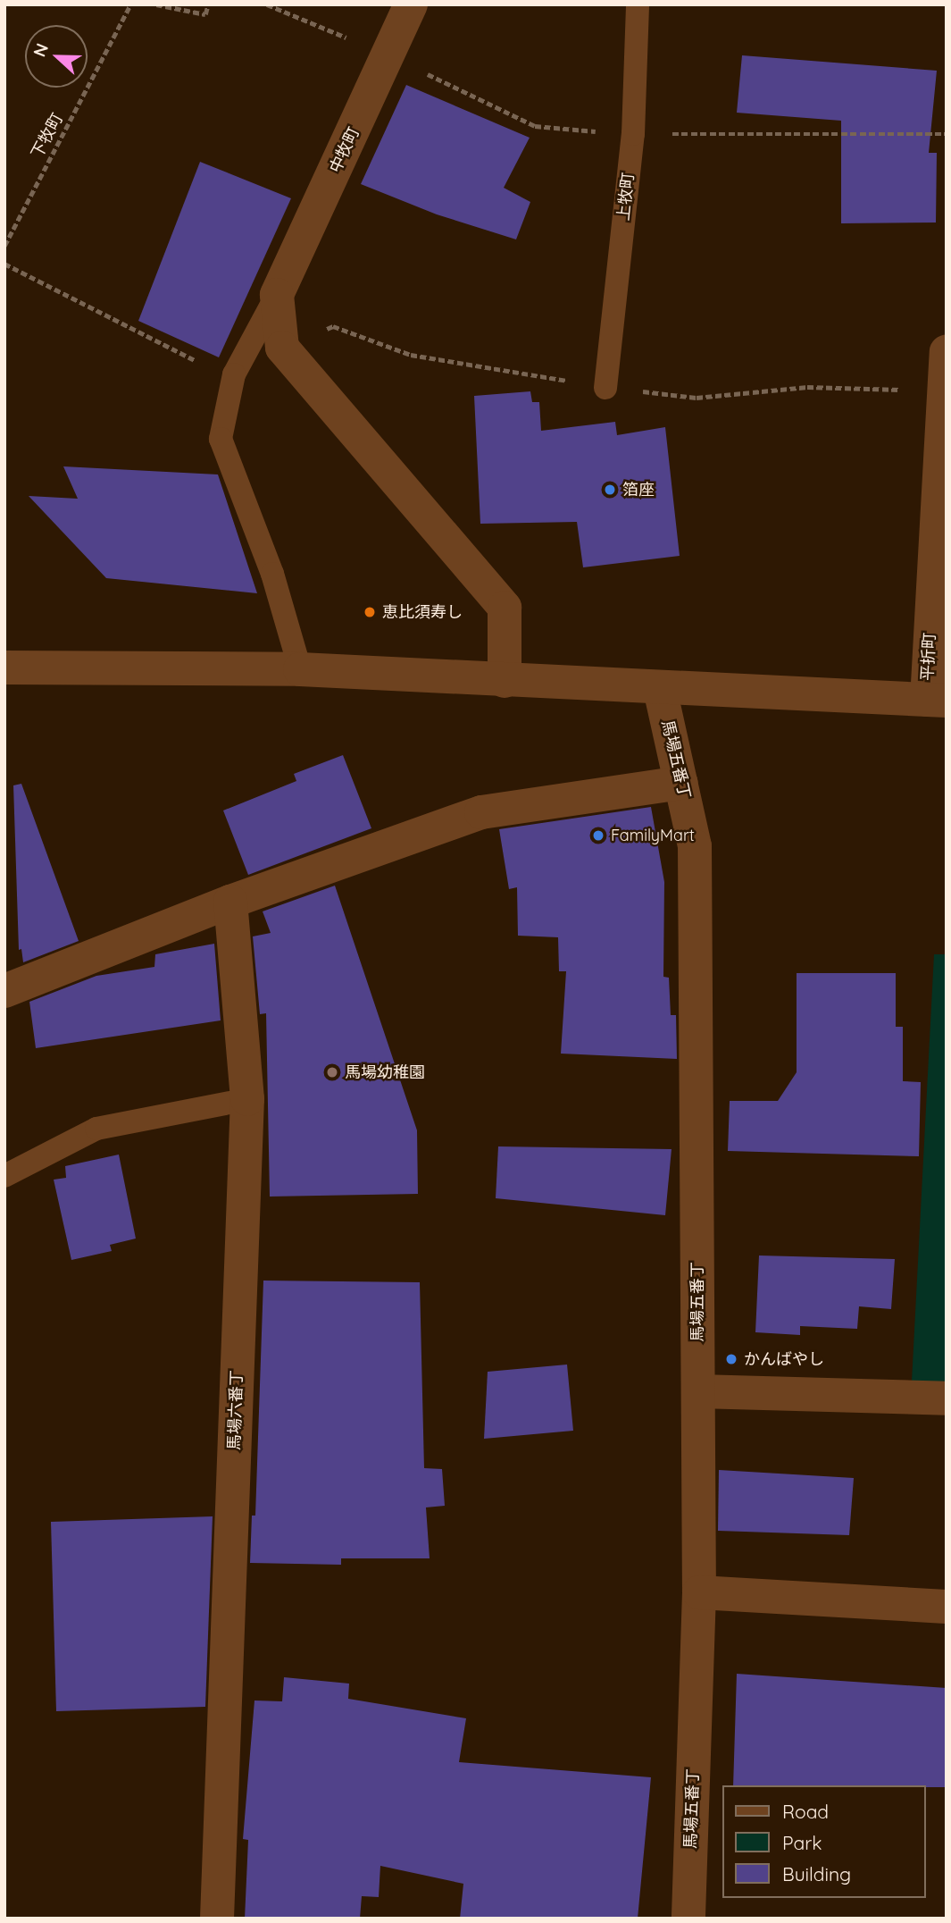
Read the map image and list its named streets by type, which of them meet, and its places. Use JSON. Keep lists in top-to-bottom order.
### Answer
{
  "streets": {
    "street": [
      "中牧町",
      "平折町",
      "馬場五番丁",
      "馬場六番丁"
    ],
    "lane": ["上牧町"],
    "path": ["下牧町"]
  },
  "places": [
    "箔座",
    "恵比須寿し",
    "FamilyMart",
    "馬場幼稚園",
    "かんばやし"
  ],
  "legend": ["Road", "Park", "Building"],
  "north": "left"
}
